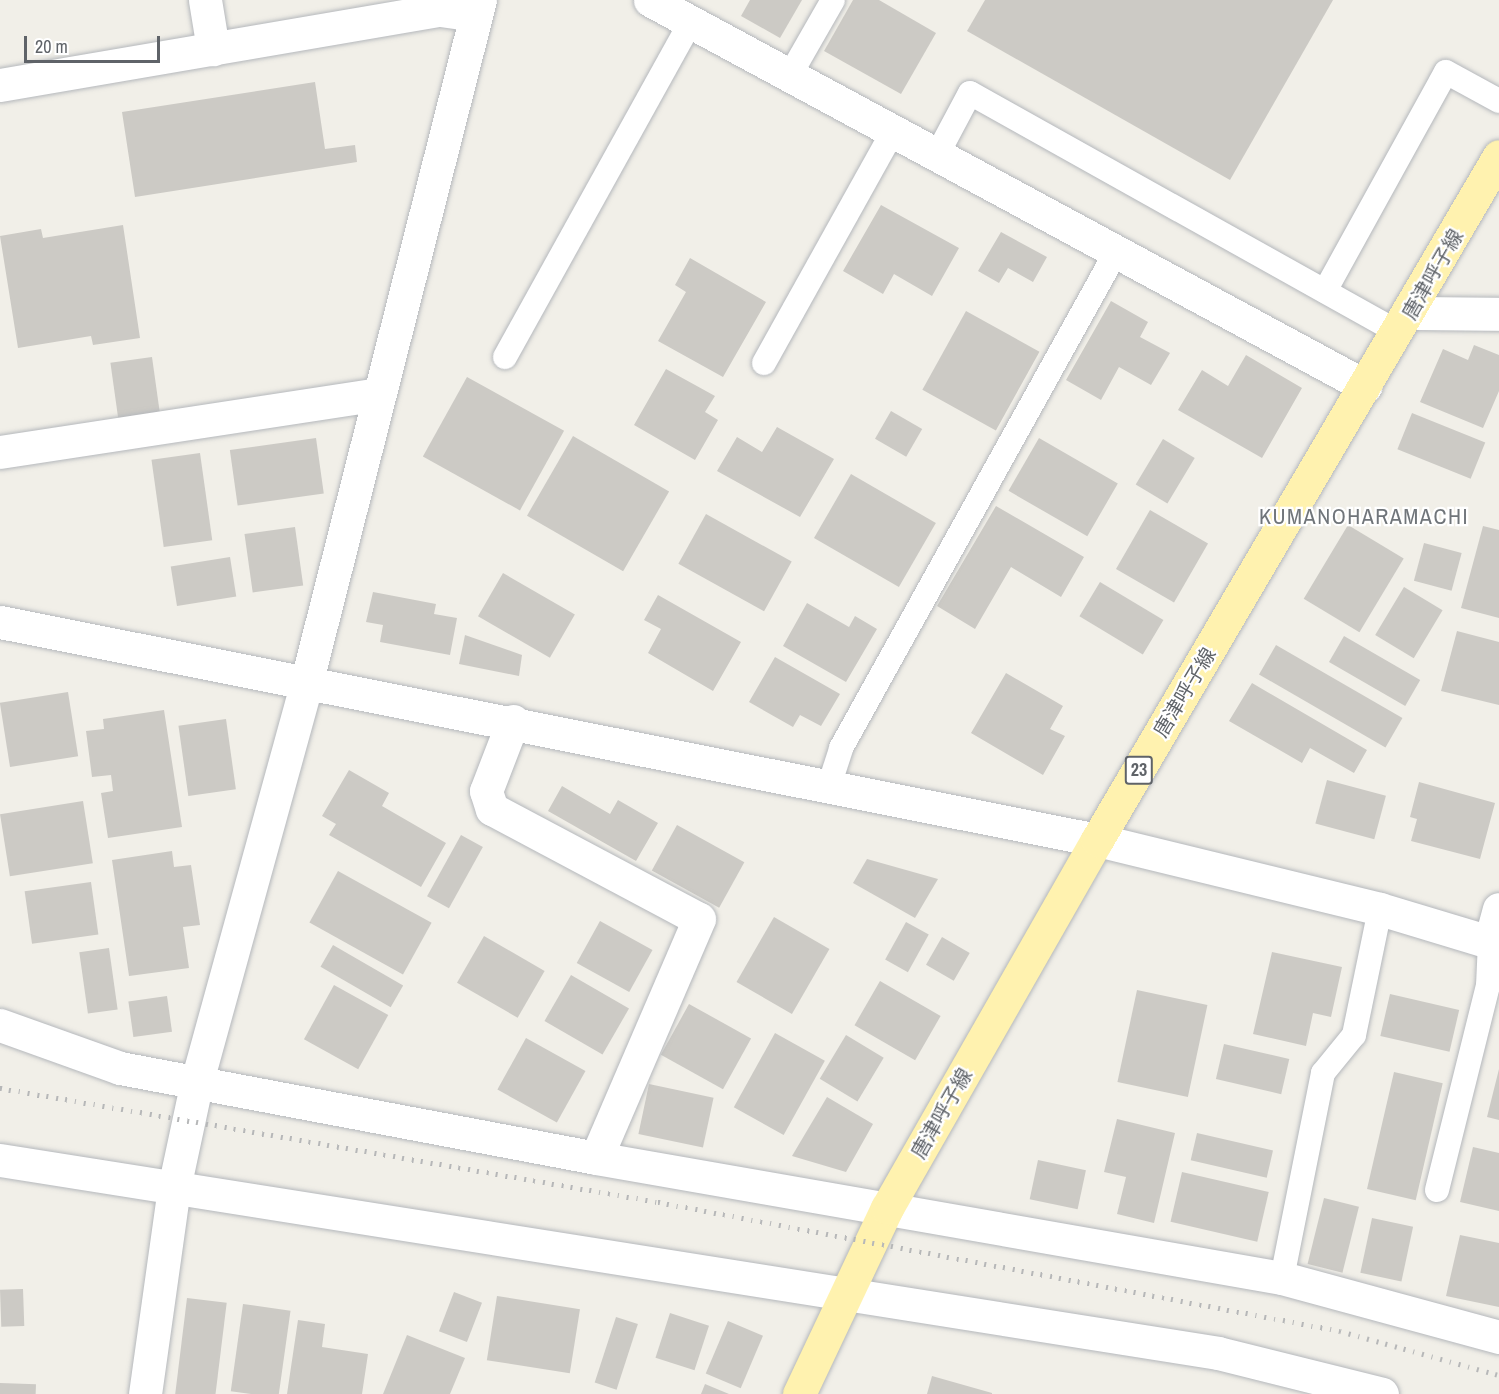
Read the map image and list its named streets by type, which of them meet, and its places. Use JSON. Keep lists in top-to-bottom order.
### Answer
{
  "streets": {
    "main road": ["唐津呼子線", "23"]
  },
  "districts": ["KUMANOHARAMACHI"],
  "scale_bar": "20 m"
}
